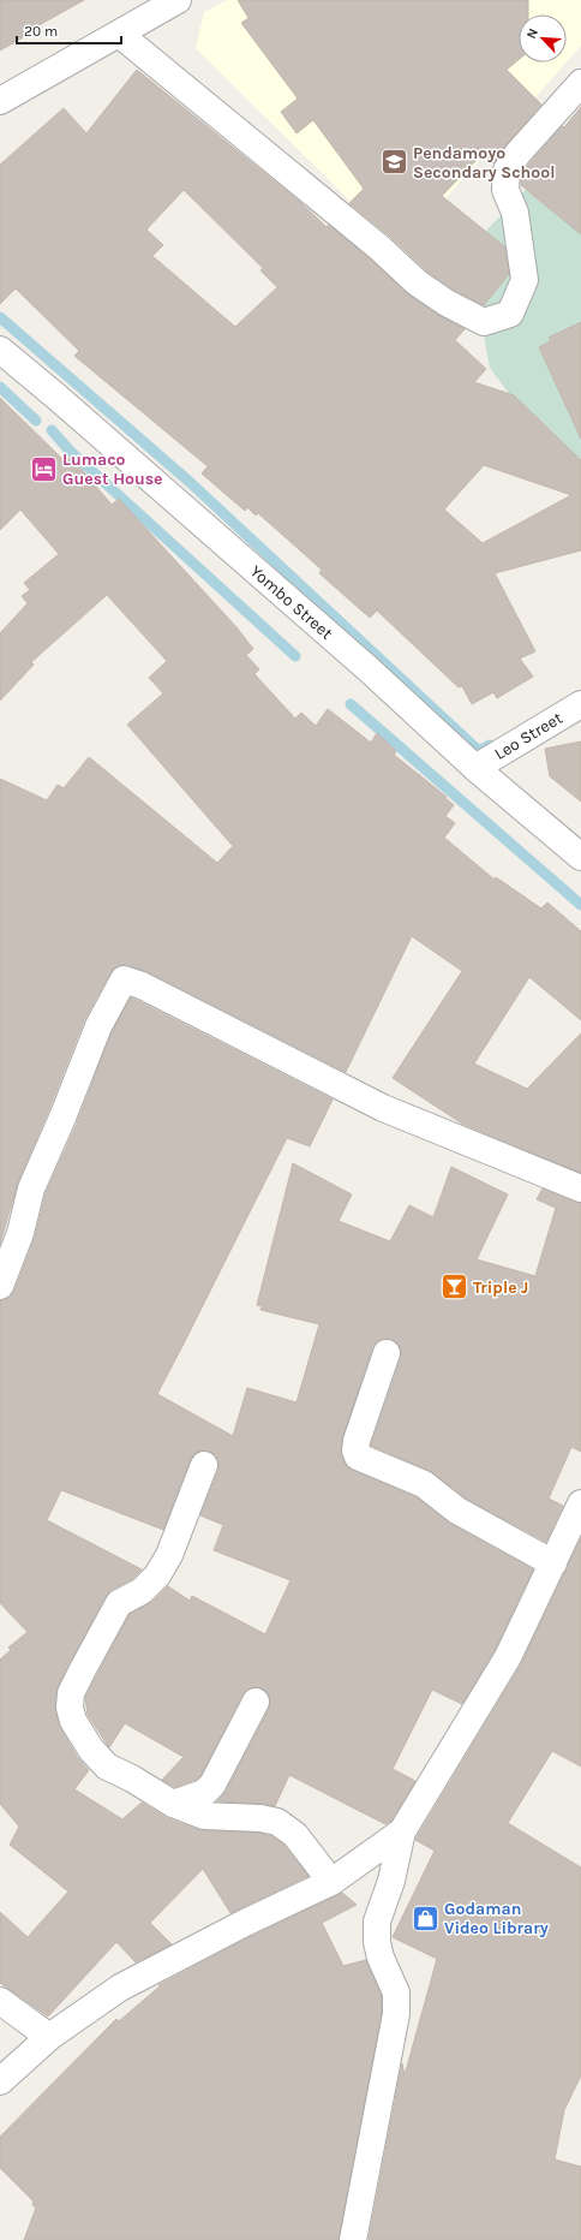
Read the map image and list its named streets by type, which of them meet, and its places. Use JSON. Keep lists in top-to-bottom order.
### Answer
{
  "streets": {
    "street": ["Yombo Street", "Leo Street"]
  },
  "crossings": [
    ["Yombo Street", "Leo Street"]
  ],
  "places": {
    "school or university": ["Pendamoyo Secondary School"],
    "hotel": ["Lumaco Guest House"],
    "bar": ["Triple J"],
    "shop": ["Godaman Video Library"]
  },
  "scale_bar": "20 m",
  "north": "top left"
}
